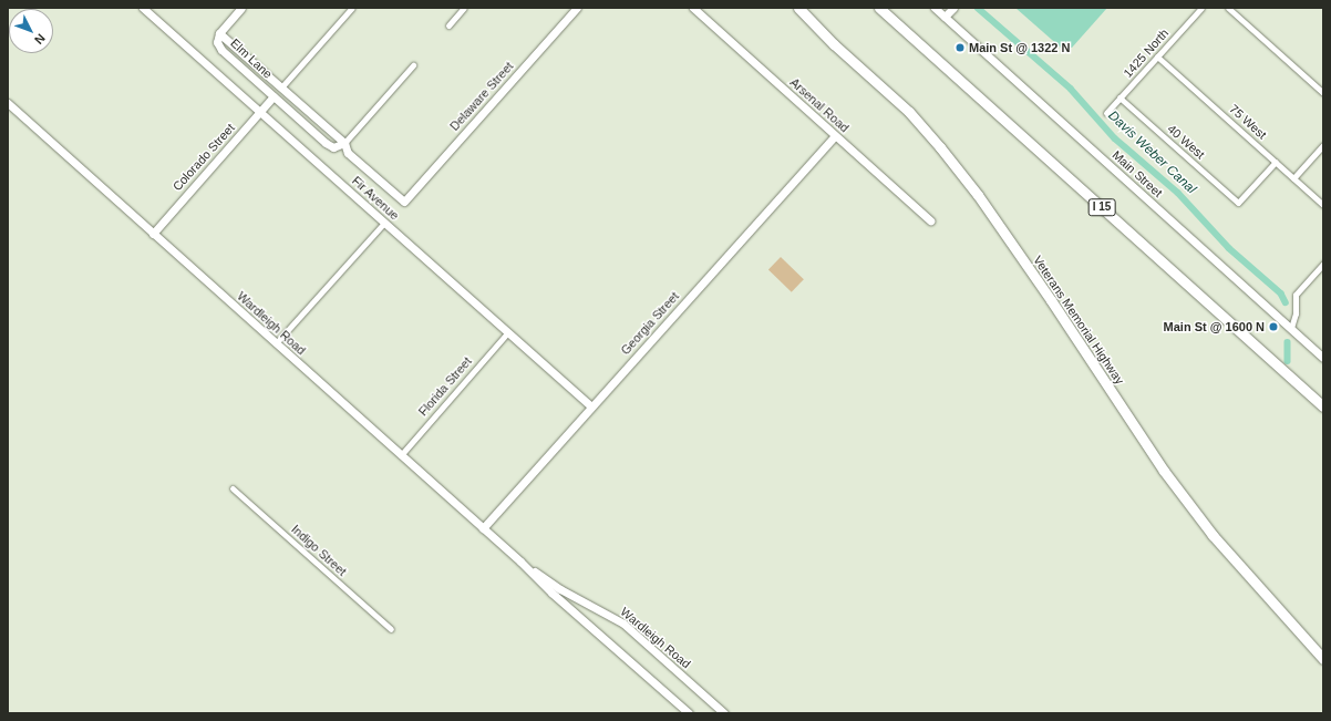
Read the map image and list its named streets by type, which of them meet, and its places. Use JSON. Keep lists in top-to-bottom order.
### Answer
{
  "streets": {
    "highway": ["I 15", "Veterans Memorial Highway"],
    "street": [
      "1425 North",
      "Elm Lane",
      "Delaware Street",
      "Arsenal Road",
      "75 West",
      "40 West",
      "Colorado Street",
      "Main Street",
      "Fir Avenue",
      "Wardleigh Road",
      "Georgia Street",
      "Florida Street",
      "Indigo Street"
    ]
  },
  "crossings": [
    ["1425 North", "75 West"],
    ["1425 North", "40 West"],
    ["Elm Lane", "Delaware Street"],
    ["Elm Lane", "Colorado Street"],
    ["Arsenal Road", "Georgia Street"],
    ["75 West", "40 West"],
    ["Colorado Street", "Fir Avenue"],
    ["Colorado Street", "Wardleigh Road"],
    ["Fir Avenue", "Georgia Street"],
    ["Fir Avenue", "Florida Street"],
    ["Wardleigh Road", "Georgia Street"],
    ["Wardleigh Road", "Florida Street"]
  ],
  "water": ["Davis Weber Canal"],
  "places": ["Main St @ 1322 N", "Main St @ 1600 N"],
  "north": "bottom right"
}
